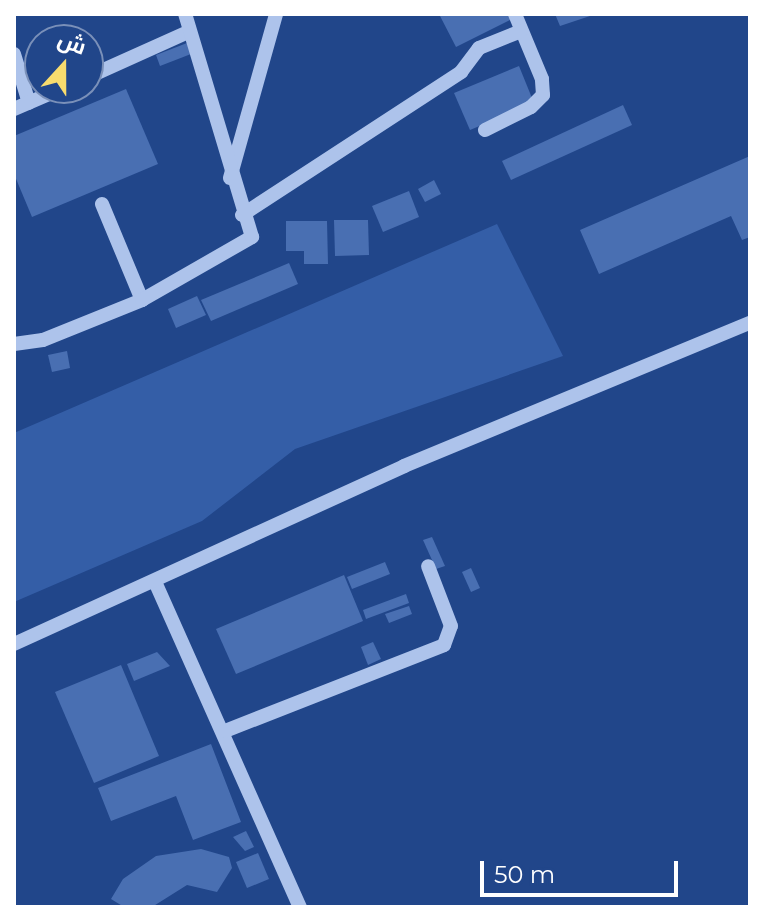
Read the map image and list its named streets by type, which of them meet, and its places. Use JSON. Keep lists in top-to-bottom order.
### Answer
{
  "scale_bar": "50 m",
  "north": "top"
}
